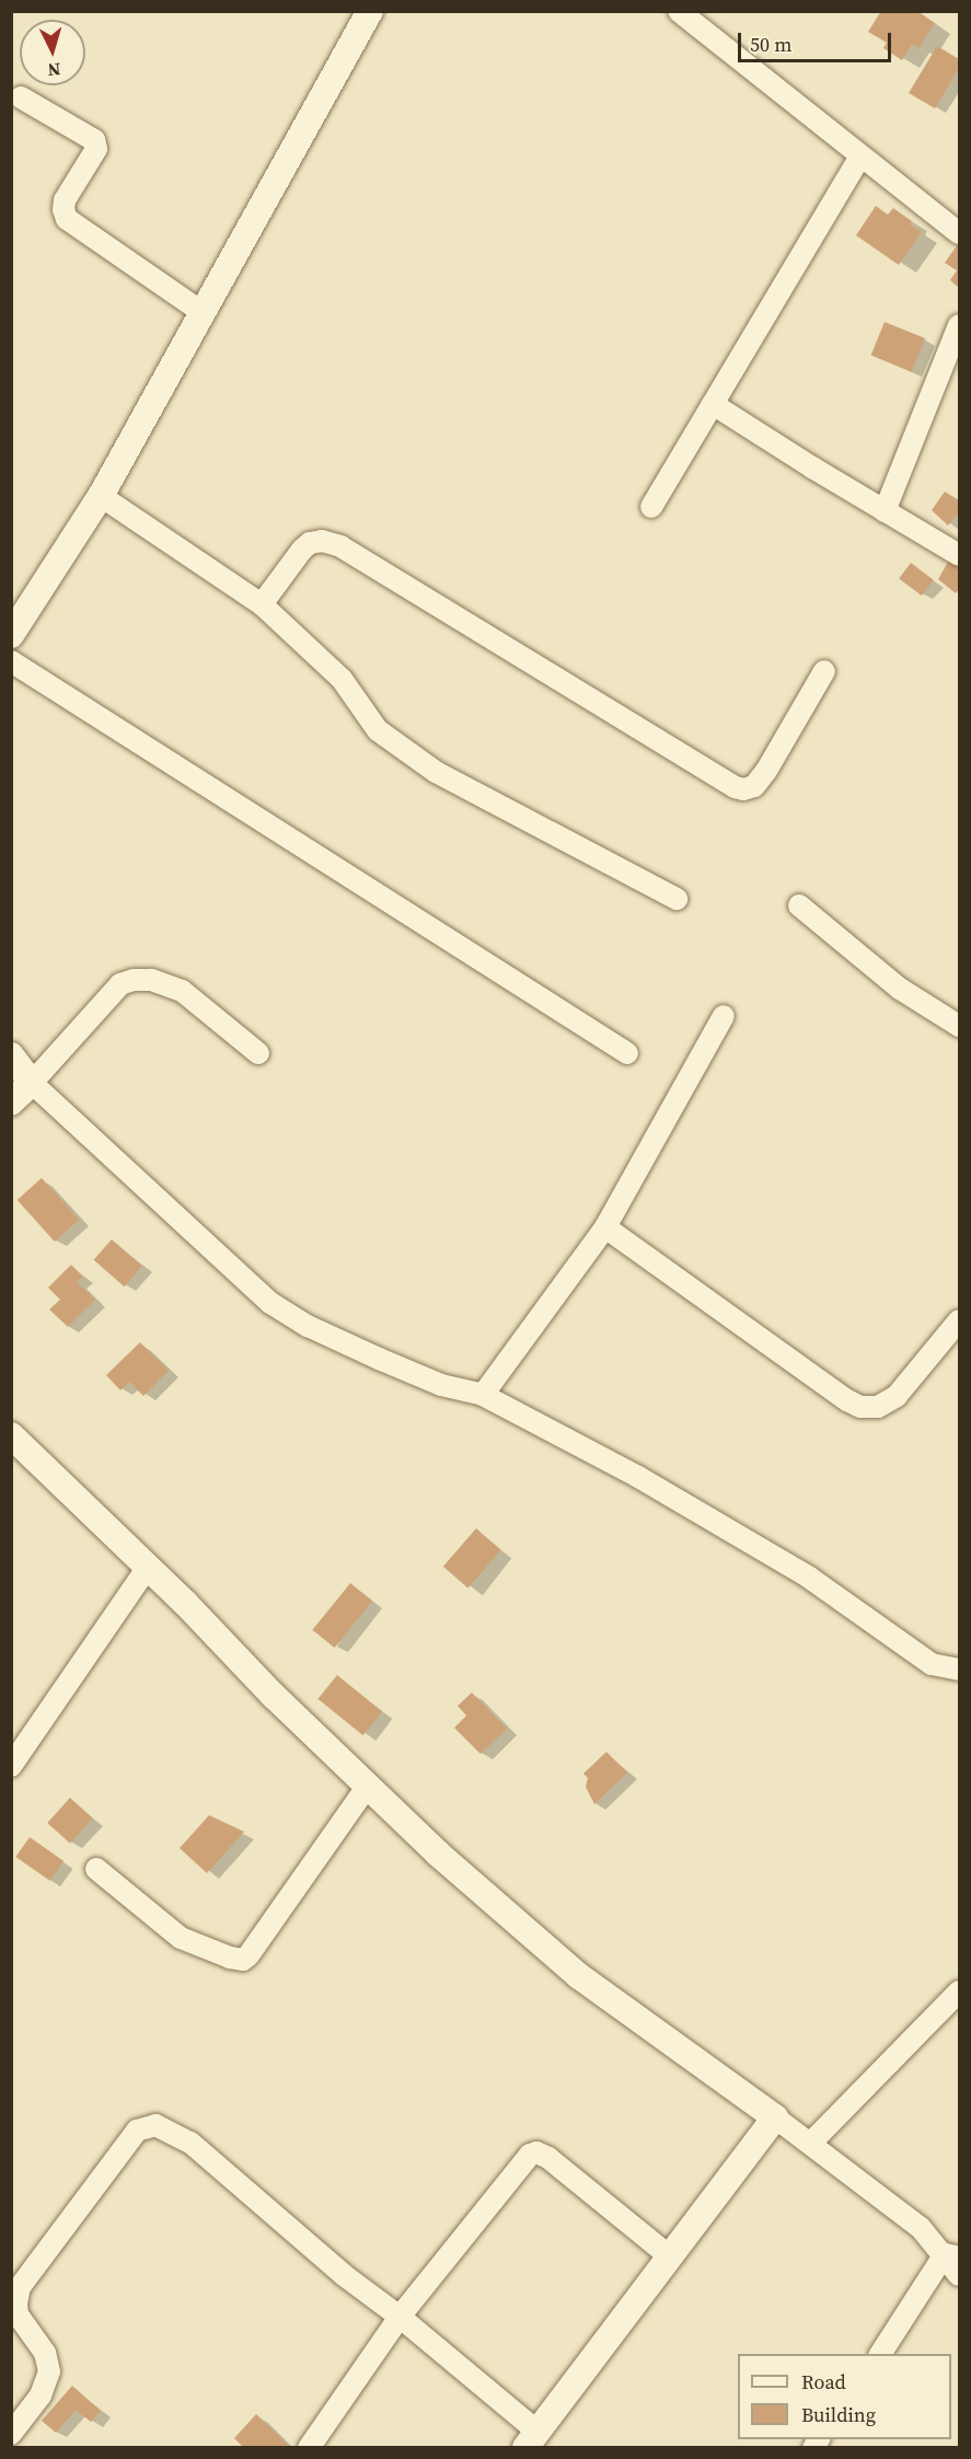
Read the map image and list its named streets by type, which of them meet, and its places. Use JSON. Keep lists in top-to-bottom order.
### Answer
{
  "legend": ["Road", "Building"],
  "scale_bar": "50 m",
  "north": "bottom"
}
